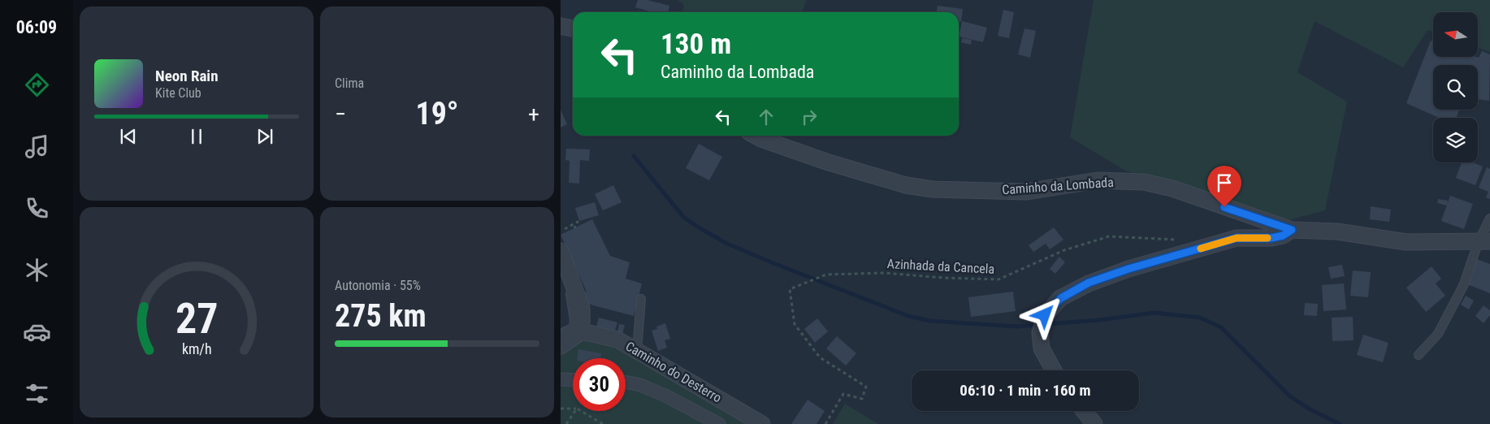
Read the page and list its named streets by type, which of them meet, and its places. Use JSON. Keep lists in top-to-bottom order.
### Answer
{
  "streets": {
    "street": ["Caminho da Lombada", "Caminho do Desterro"],
    "path": ["Azinhada da Cancela"]
  },
  "north": "left",
  "page": {
    "tabs": "06:09",
    "tile": [
      "Clima",
      ["Autonomia · 55%", "275 km"]
    ],
    "turn": ["130 m", "Caminho da Lombada"],
    "song": ["Neon Rain", "Kite Club"],
    "heat": ["−", "19°", "+"],
    "limit": "30",
    "trip": "06:10 · 1 min · 160 m",
    "gauge": ["27", "km/h"]
  }
}
